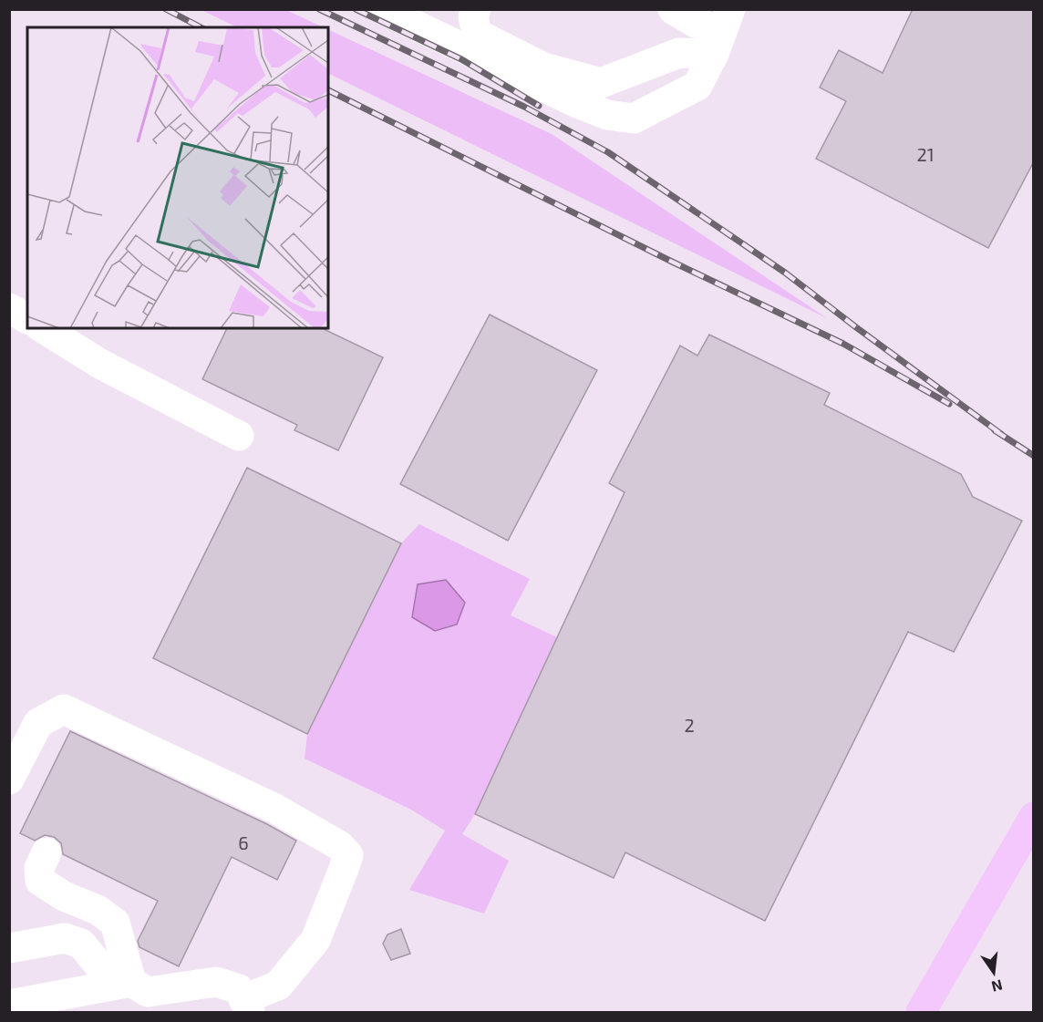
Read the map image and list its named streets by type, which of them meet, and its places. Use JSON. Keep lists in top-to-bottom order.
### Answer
{
  "house_numbers": ["21", "2", "6"],
  "north": "bottom"
}
